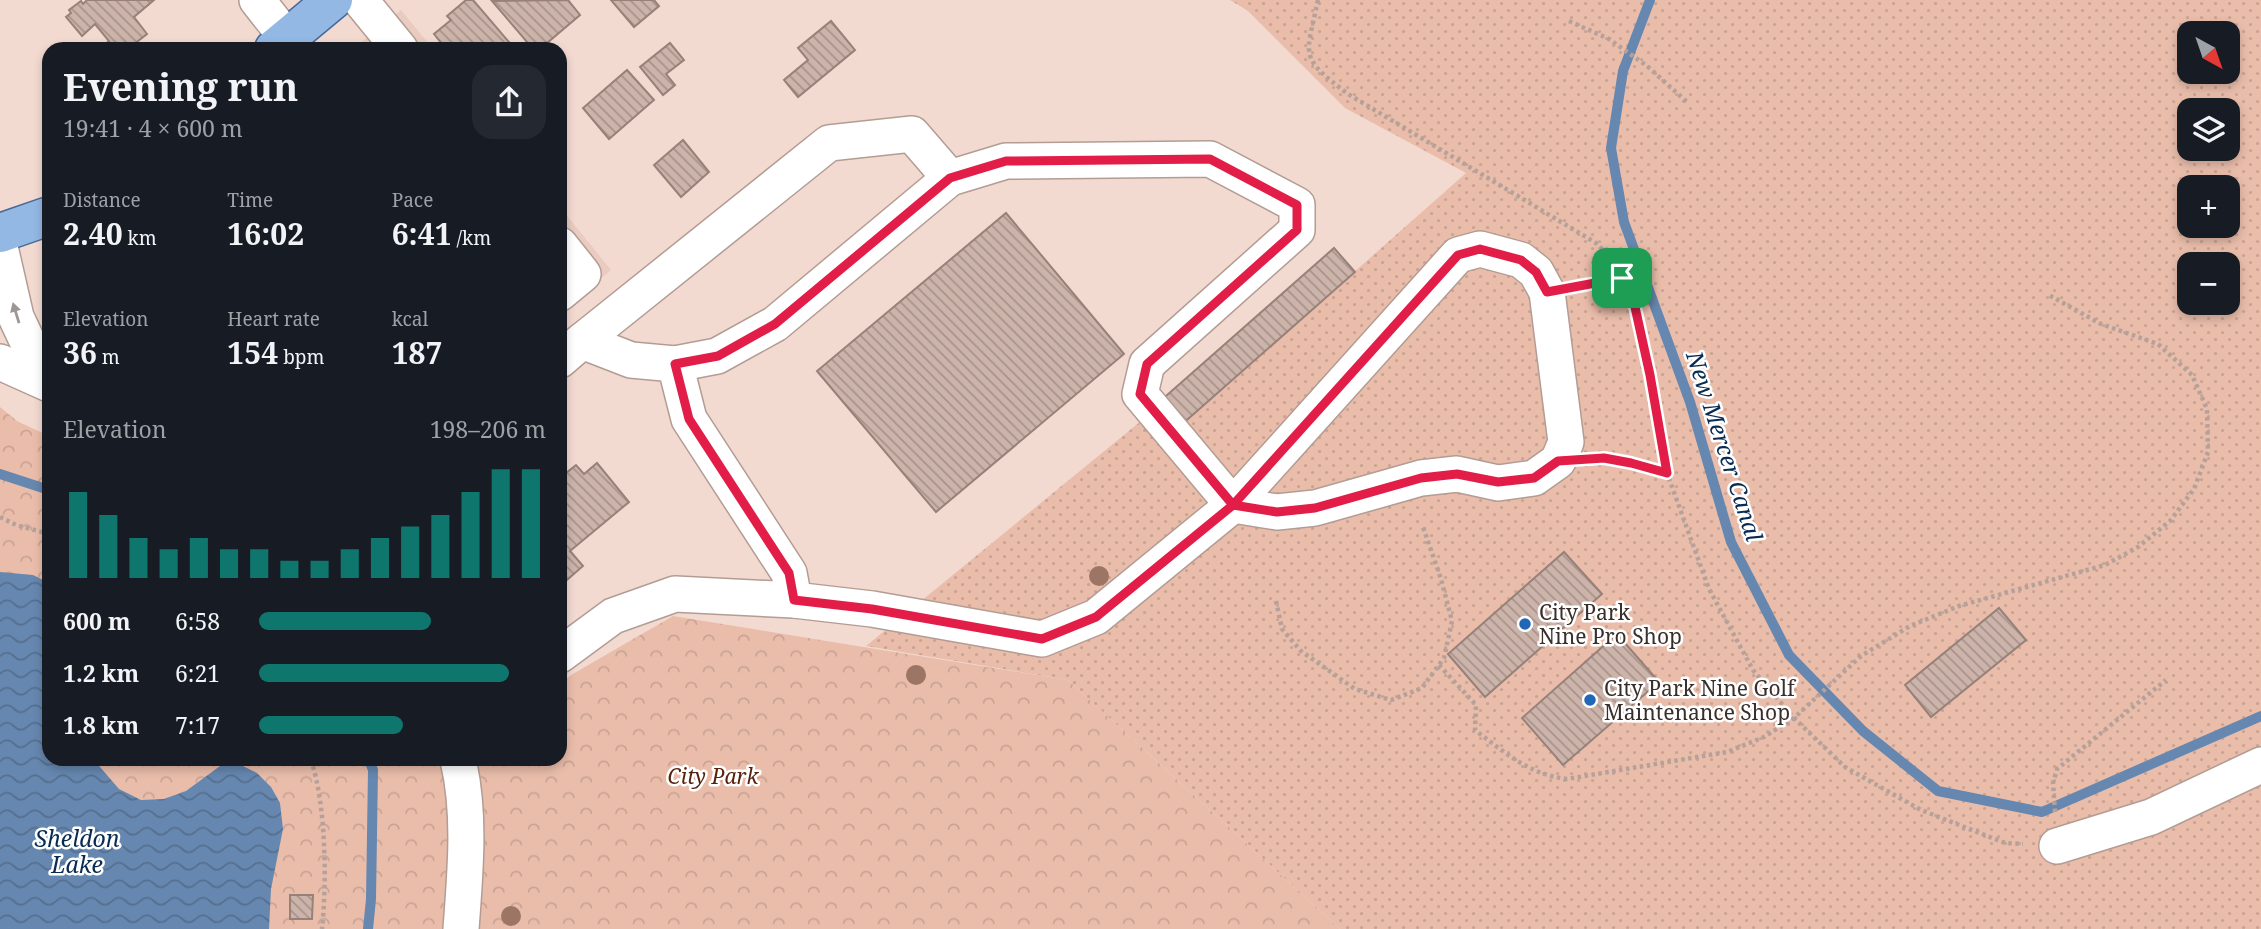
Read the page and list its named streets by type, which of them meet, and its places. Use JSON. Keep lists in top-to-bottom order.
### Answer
{
  "water": ["New Mercer Canal", "Sheldon Lake"],
  "parks": ["City Park"],
  "places": ["City Park Nine Pro Shop", "City Park Nine Golf Maintenance Shop"],
  "north": "bottom right",
  "page": {
    "map_buttons": ["+", "−"],
    "heading": ["Evening run", "19:41 · 4 × 600 m"],
    "stats": [
      ["Distance", "2.40 km"],
      ["Time", "16:02"],
      ["Pace", "6:41 /km"],
      ["Elevation", "36 m"],
      ["Heart rate", "154 bpm"],
      ["kcal", "187"]
    ],
    "chart": ["Elevation", "198–206 m"],
    "list": [
      {
        "name": "600 m",
        "note": "6:58"
      },
      {
        "name": "1.2 km",
        "note": "6:21"
      },
      {
        "name": "1.8 km",
        "note": "7:17"
      }
    ]
  }
}
